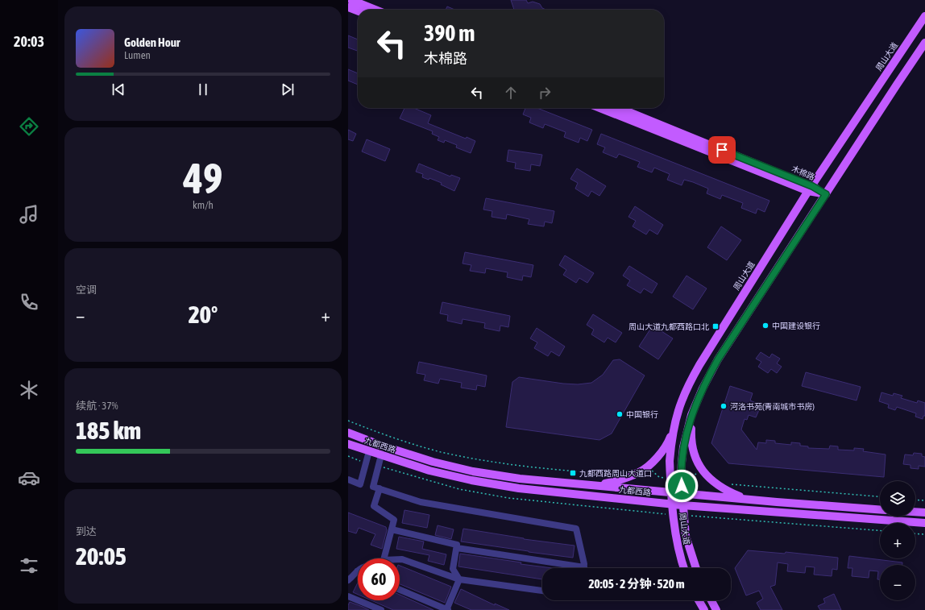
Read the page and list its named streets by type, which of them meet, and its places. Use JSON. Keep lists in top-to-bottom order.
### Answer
{
  "streets": {
    "main road": ["周山大道", "木棉路", "九都西路"]
  },
  "crossings": [
    ["周山大道", "木棉路"],
    ["周山大道", "九都西路"]
  ],
  "places": {
    "other": ["中国建设银行", "河洛书苑(青南城市书房)", "中国银行"],
    "transit": ["周山大道九都西路口北", "九都西路周山大道口"]
  },
  "page": {
    "tabs": "20:03",
    "turn": ["390 m", "木棉路"],
    "song": ["Golden Hour", "Lumen"],
    "tile": [
      ["49", "km/h"],
      "空调",
      ["续航 · 37%", "185 km"],
      ["到达", "20:05"]
    ],
    "heat": ["−", "20°", "+"],
    "map_buttons": ["+", "−"],
    "limit": "60",
    "trip": "20:05 · 2 分钟 · 520 m"
  }
}
